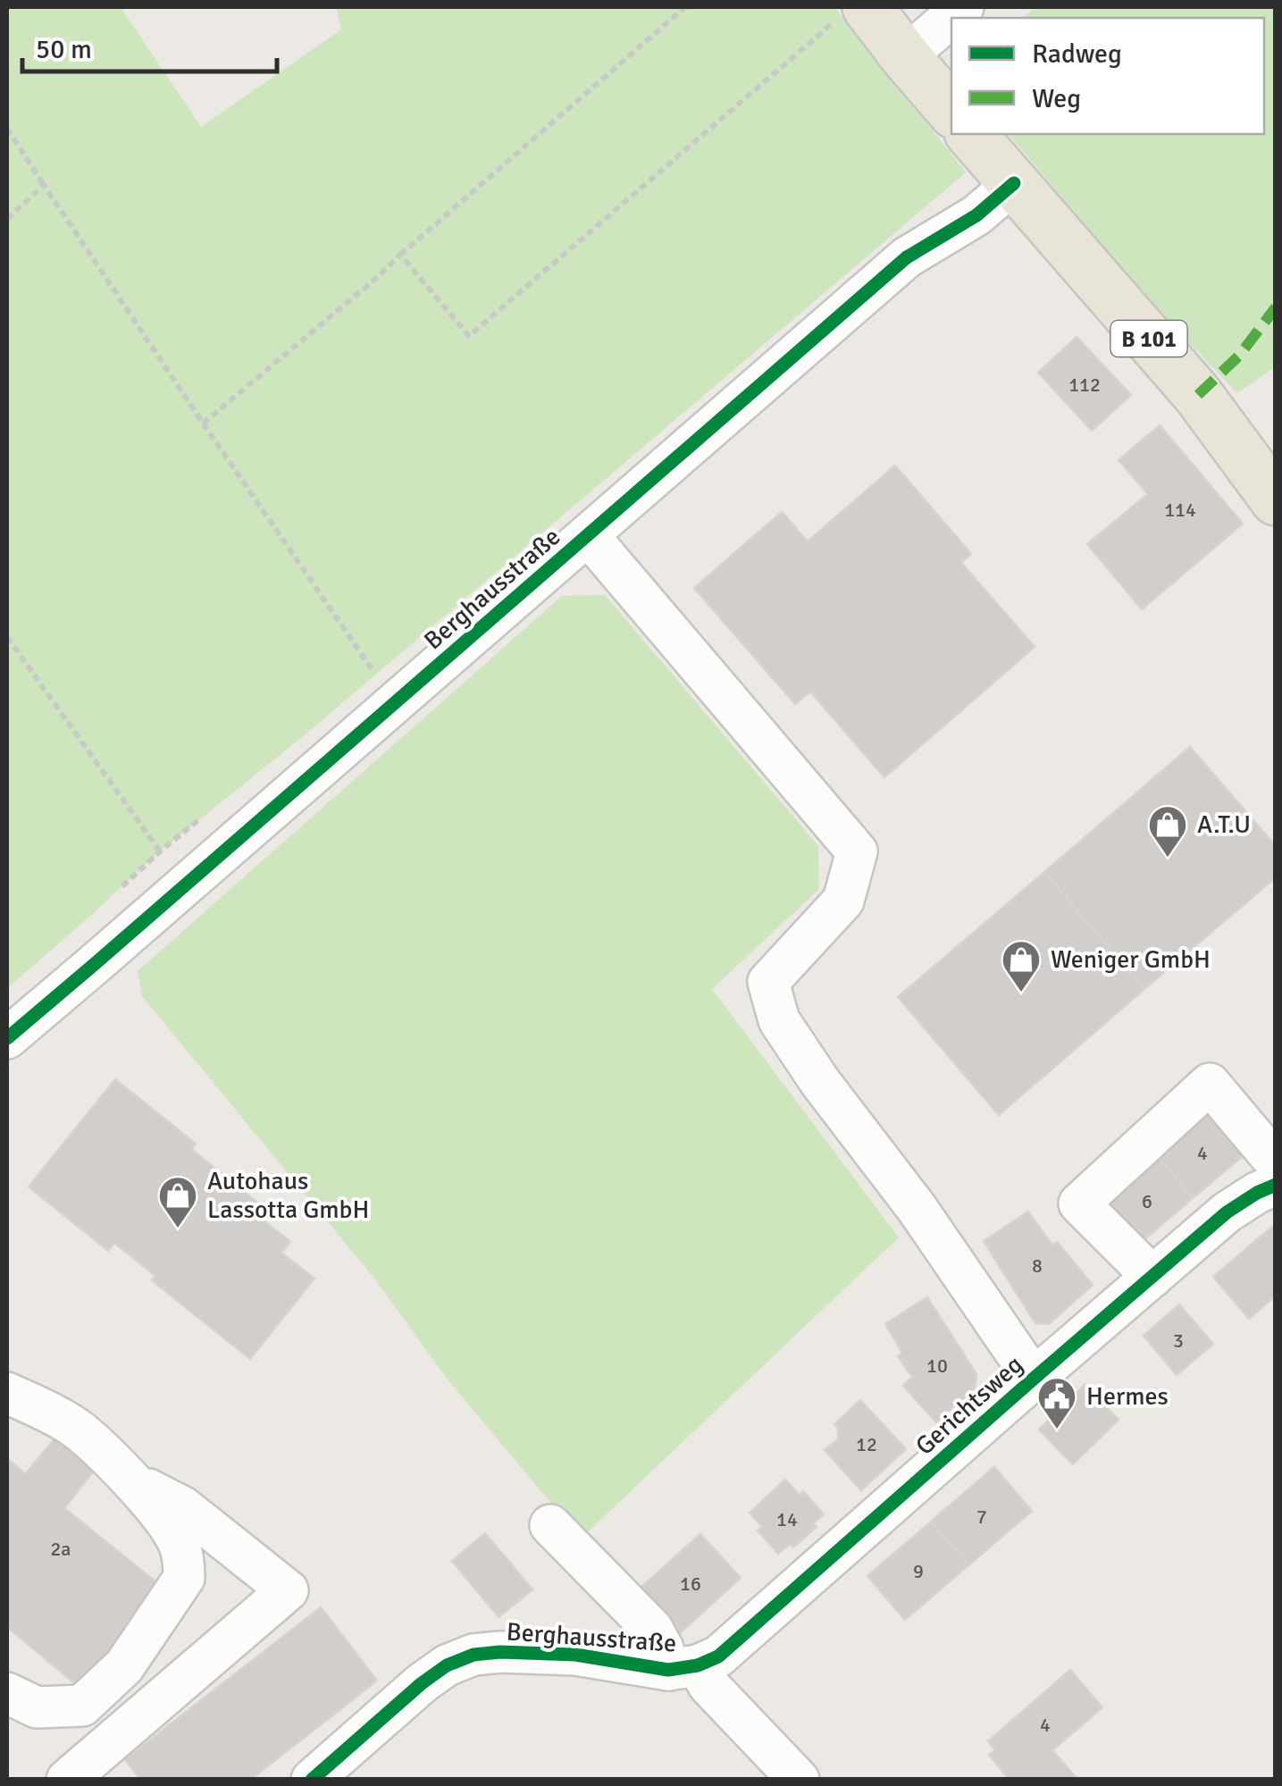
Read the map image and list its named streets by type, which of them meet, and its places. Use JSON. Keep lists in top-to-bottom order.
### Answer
{
  "streets": {
    "main road": ["B 101"],
    "street": ["Berghausstraße", "Gerichtsweg"]
  },
  "crossings": [
    ["B 101", "Berghausstraße"],
    ["Berghausstraße", "Gerichtsweg"]
  ],
  "places": {
    "shop": ["A.T.U", "Weniger GmbH", "Autohaus Lassotta GmbH"],
    "public building": ["Hermes"]
  },
  "house_numbers": [
    "112",
    "114",
    "4",
    "6",
    "8",
    "3",
    "10",
    "12",
    "7",
    "14",
    "2a",
    "9",
    "16",
    "4"
  ],
  "legend": ["Radweg", "Weg"],
  "scale_bar": "50 m"
}
